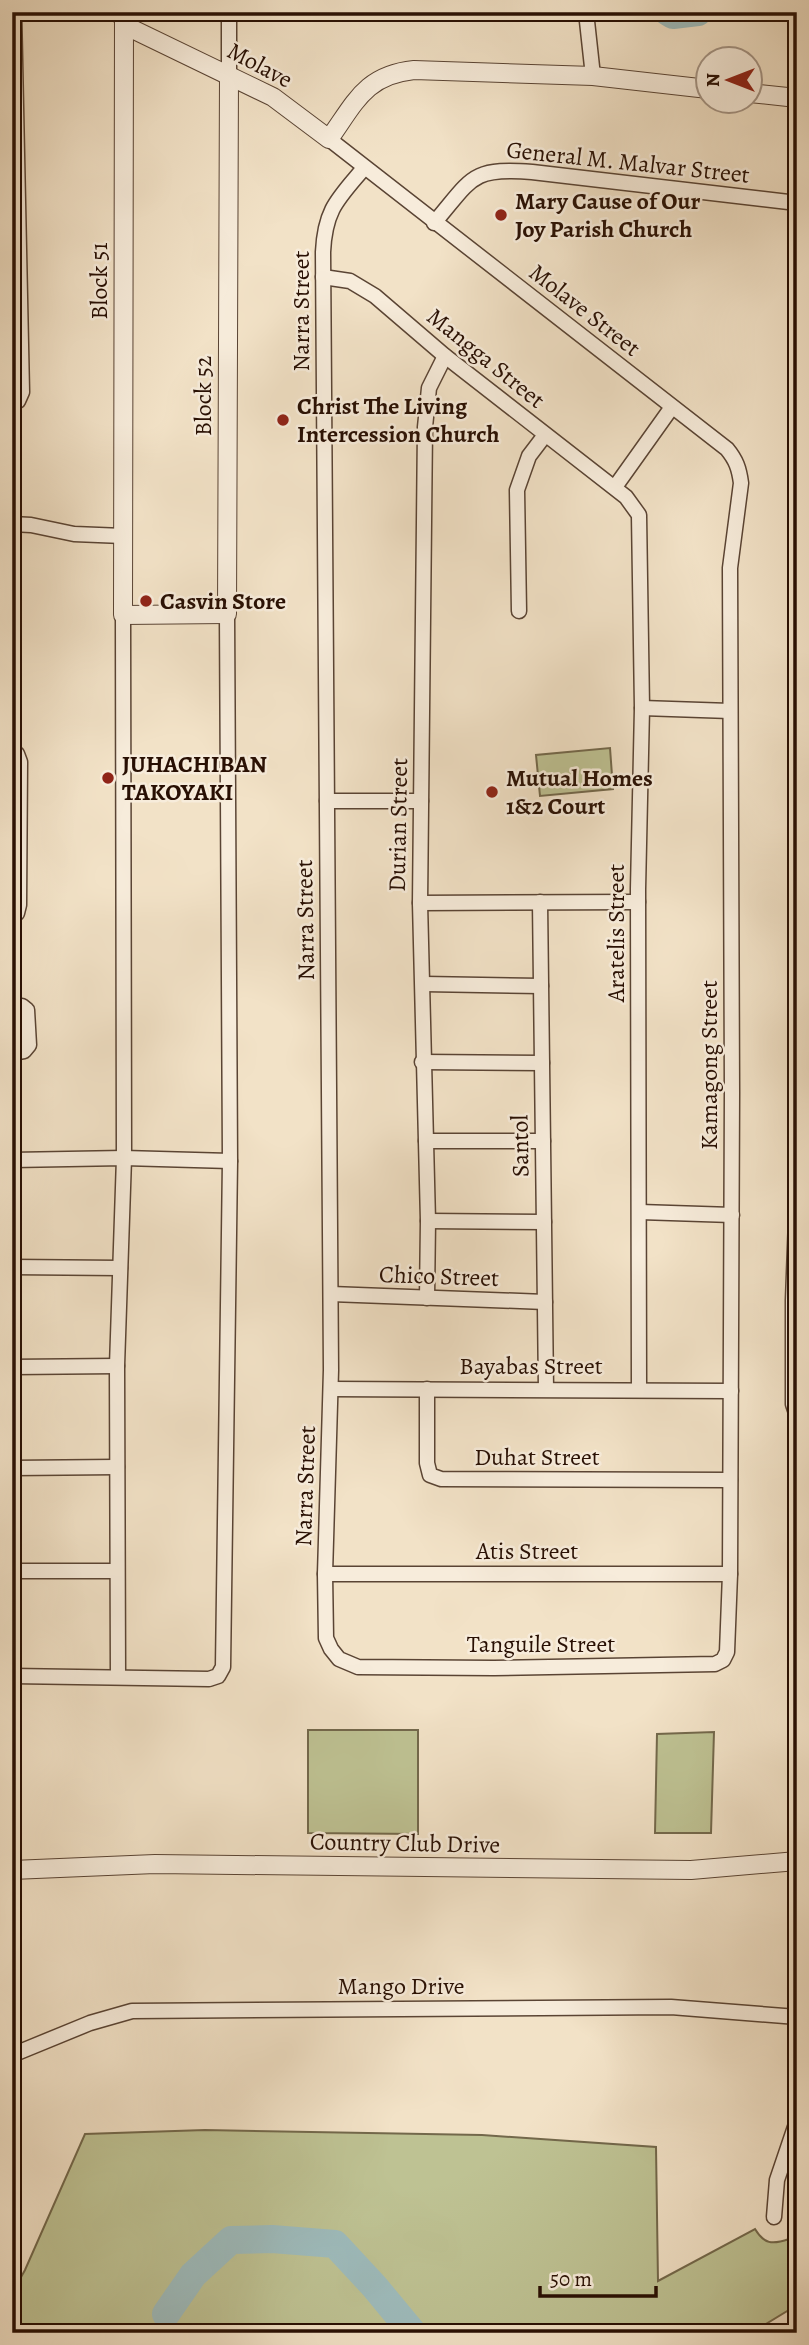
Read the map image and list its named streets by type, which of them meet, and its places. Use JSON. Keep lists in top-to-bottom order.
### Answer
{
  "streets": {
    "street": [
      "Molave",
      "General M. Malvar Street",
      "Block 51",
      "Molave Street",
      "Narra Street",
      "Mangga Street",
      "Block 52",
      "Durian Street",
      "Aratelis Street",
      "Kamagong Street",
      "Santol",
      "Chico Street",
      "Bayabas Street",
      "Duhat Street",
      "Atis Street",
      "Tanguile Street",
      "Country Club Drive",
      "Mango Drive"
    ]
  },
  "crossings": [
    ["Molave", "Block 51"],
    ["Molave", "Molave Street"],
    ["Molave", "Block 52"],
    ["General M. Malvar Street", "Molave Street"],
    ["Molave Street", "Narra Street"],
    ["Molave Street", "Kamagong Street"],
    ["Narra Street", "Mangga Street"],
    ["Narra Street", "Chico Street"],
    ["Narra Street", "Bayabas Street"],
    ["Narra Street", "Atis Street"],
    ["Narra Street", "Tanguile Street"],
    ["Mangga Street", "Durian Street"],
    ["Mangga Street", "Aratelis Street"],
    ["Durian Street", "Chico Street"],
    ["Aratelis Street", "Bayabas Street"],
    ["Kamagong Street", "Bayabas Street"],
    ["Kamagong Street", "Duhat Street"],
    ["Kamagong Street", "Atis Street"],
    ["Kamagong Street", "Tanguile Street"],
    ["Santol", "Chico Street"],
    ["Santol", "Bayabas Street"],
    ["Bayabas Street", "Duhat Street"]
  ],
  "places": [
    "Mary Cause of Our Joy Parish Church",
    "Christ The Living Intercession Church",
    "Casvin Store",
    "JUHACHIBAN TAKOYAKI",
    "Mutual Homes 1&2 Court"
  ],
  "scale_bar": "50 m",
  "north": "left"
}
